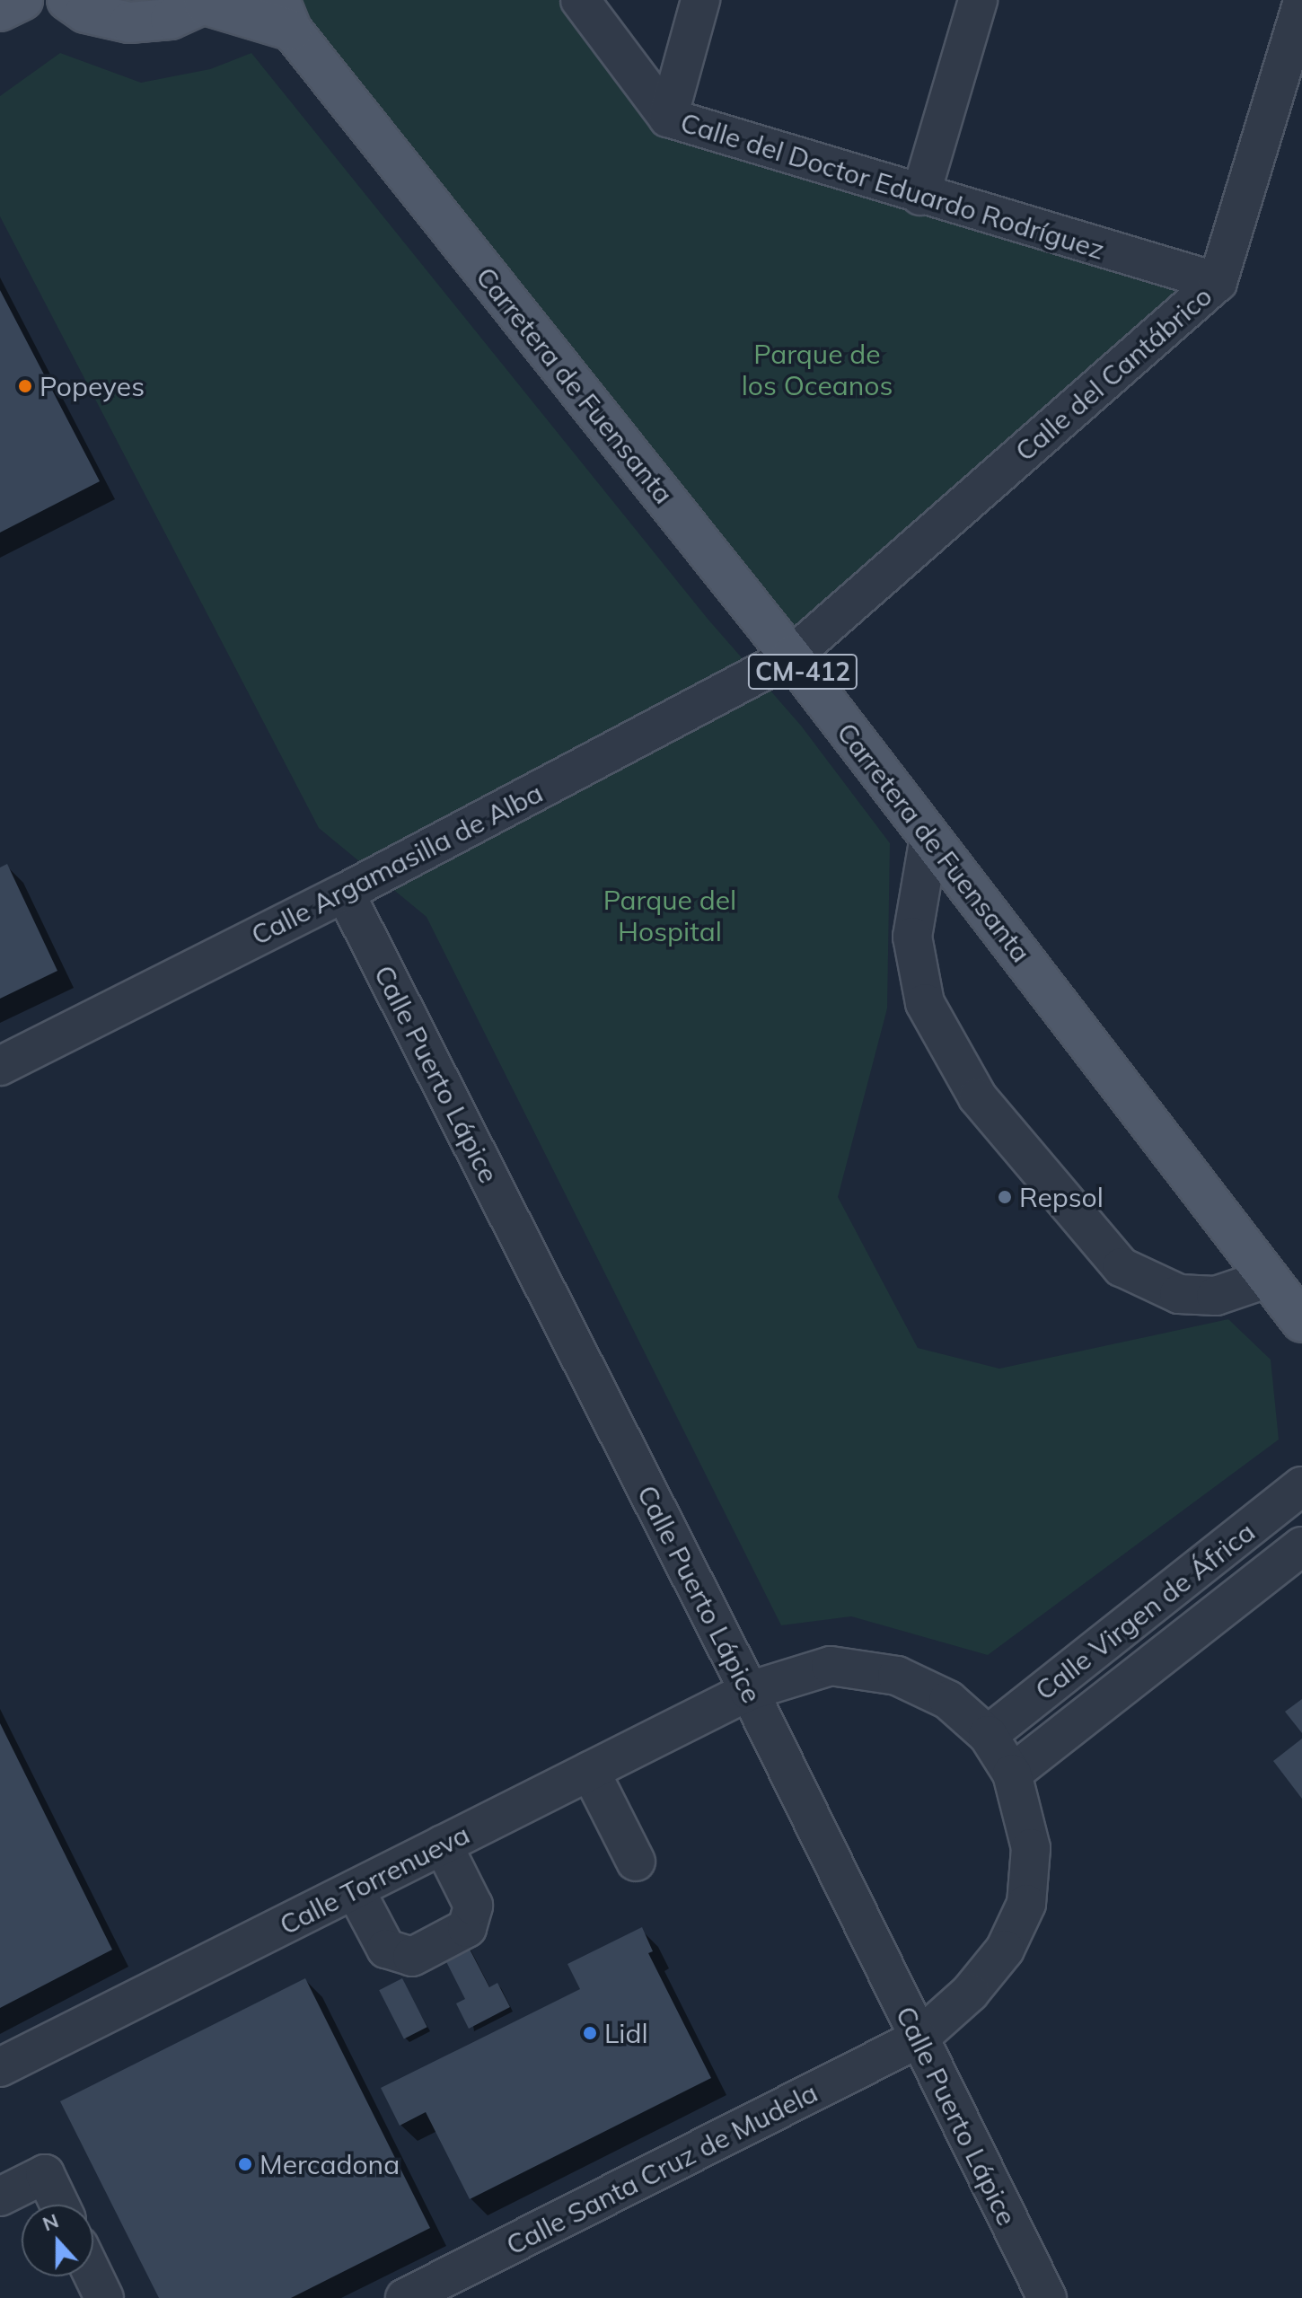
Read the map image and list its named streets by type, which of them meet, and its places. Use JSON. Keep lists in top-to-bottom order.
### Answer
{
  "streets": {
    "main road": ["Carretera de Fuensanta", "CM-412"],
    "street": [
      "Calle del Doctor Eduardo Rodríguez",
      "Calle del Cantábrico",
      "Calle Argamasilla de Alba",
      "Calle Puerto Lápice",
      "Calle Virgen de África",
      "Calle Torrenueva",
      "Calle Santa Cruz de Mudela"
    ]
  },
  "crossings": [
    ["Calle del Doctor Eduardo Rodríguez", "Calle del Cantábrico"],
    ["Calle del Cantábrico", "Carretera de Fuensanta"],
    ["Calle del Cantábrico", "Calle Argamasilla de Alba"],
    ["Carretera de Fuensanta", "Calle Argamasilla de Alba"],
    ["Calle Argamasilla de Alba", "Calle Puerto Lápice"],
    ["Calle Puerto Lápice", "Calle Torrenueva"],
    ["Calle Puerto Lápice", "Calle Santa Cruz de Mudela"],
    ["Calle Virgen de África", "Calle Torrenueva"],
    ["Calle Virgen de África", "Calle Santa Cruz de Mudela"],
    ["Calle Torrenueva", "Calle Santa Cruz de Mudela"]
  ],
  "parks": ["Parque de los Oceanos", "Parque del Hospital"],
  "places": [
    "Popeyes",
    "Repsol",
    "Lidl",
    "Mercadona"
  ],
  "north": "top"
}
